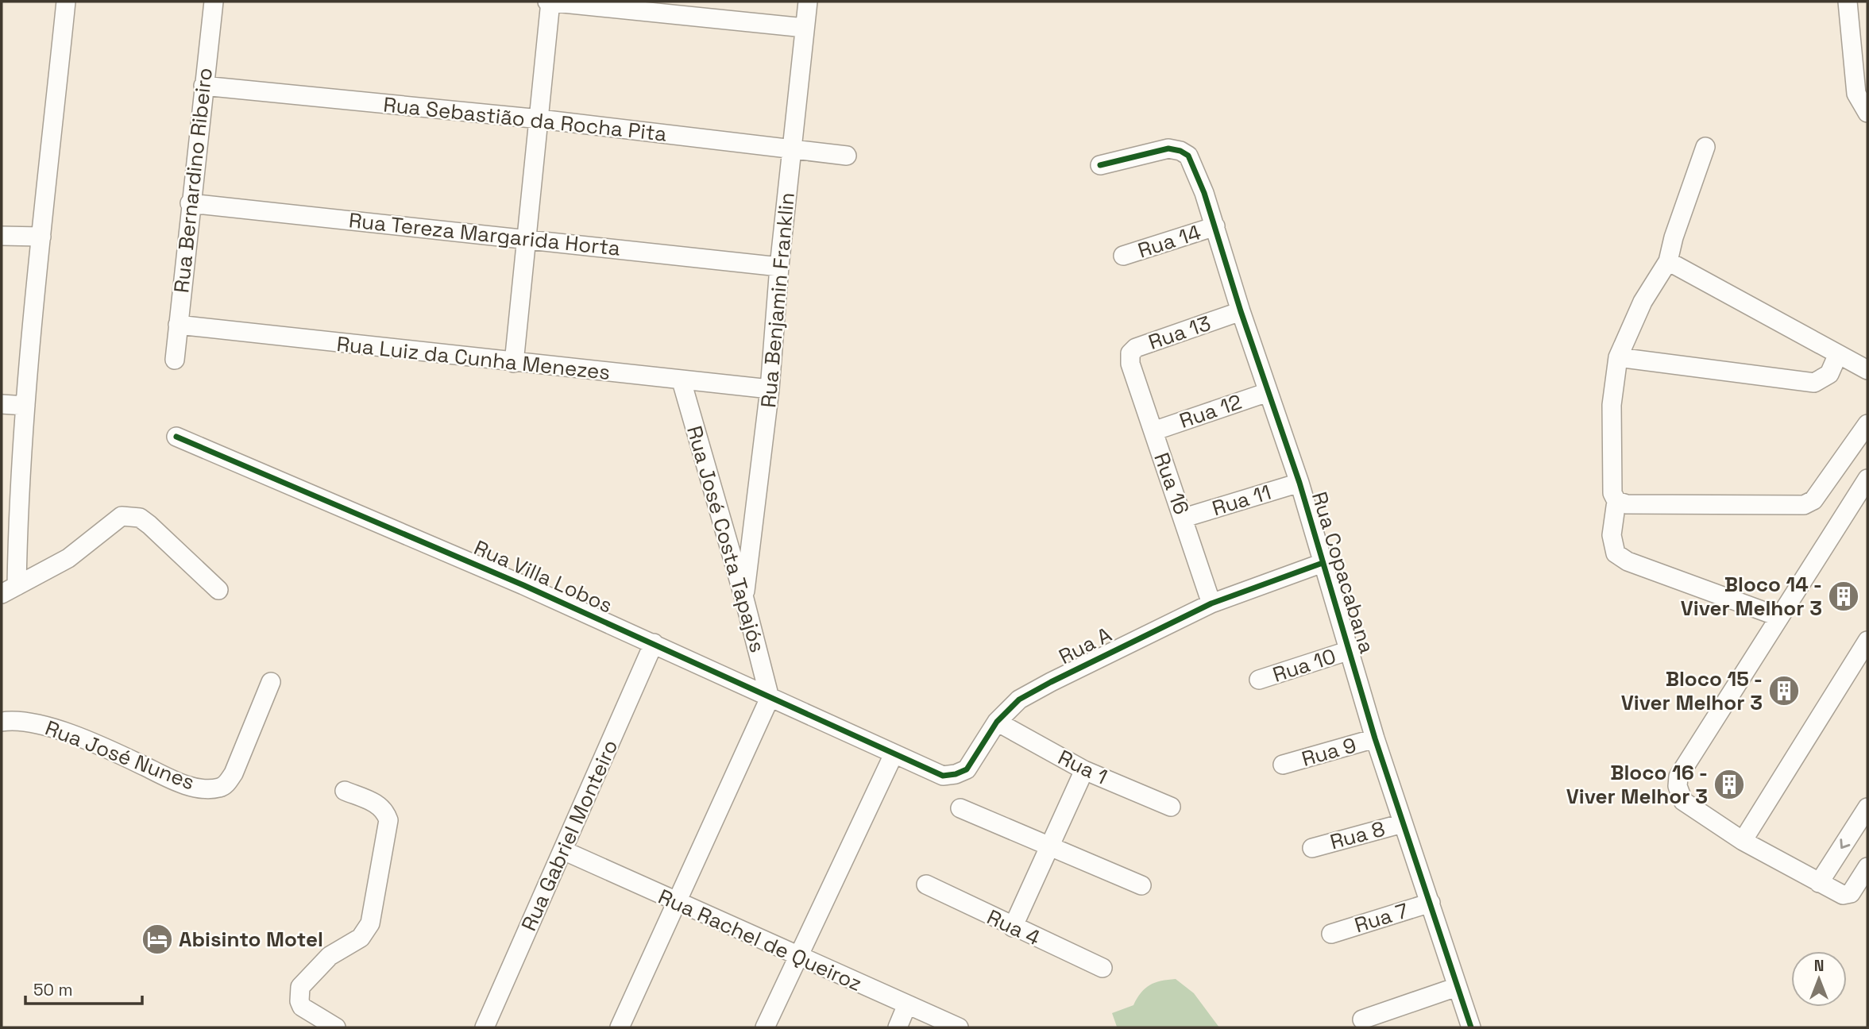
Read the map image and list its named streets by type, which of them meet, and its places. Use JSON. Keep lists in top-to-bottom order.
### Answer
{
  "streets": {
    "street": [
      "Rua Sebastião da Rocha Pita",
      "Rua Bernardino Ribeiro",
      "Rua Tereza Margarida Horta",
      "Rua 14",
      "Rua Benjamin Franklin",
      "Rua 13",
      "Rua Luiz da Cunha Menezes",
      "Rua 12",
      "Rua 16",
      "Rua 11",
      "Rua José Costa Tapajós",
      "Rua Copacabana",
      "Rua Villa Lobos",
      "Rua A",
      "Rua 10",
      "Rua 9",
      "Rua José Nunes",
      "Rua 1",
      "Rua Gabriel Monteiro",
      "Rua 8",
      "Rua 7",
      "Rua 4",
      "Rua Rachel de Queiroz"
    ]
  },
  "crossings": [
    ["Rua Sebastião da Rocha Pita", "Rua Bernardino Ribeiro"],
    ["Rua Sebastião da Rocha Pita", "Rua Benjamin Franklin"],
    ["Rua Bernardino Ribeiro", "Rua Tereza Margarida Horta"],
    ["Rua Bernardino Ribeiro", "Rua Luiz da Cunha Menezes"],
    ["Rua Tereza Margarida Horta", "Rua Benjamin Franklin"],
    ["Rua 14", "Rua Copacabana"],
    ["Rua Benjamin Franklin", "Rua Luiz da Cunha Menezes"],
    ["Rua Benjamin Franklin", "Rua José Costa Tapajós"],
    ["Rua 13", "Rua 16"],
    ["Rua 13", "Rua Copacabana"],
    ["Rua Luiz da Cunha Menezes", "Rua José Costa Tapajós"],
    ["Rua 12", "Rua 16"],
    ["Rua 12", "Rua Copacabana"],
    ["Rua 16", "Rua 11"],
    ["Rua 16", "Rua A"],
    ["Rua 11", "Rua Copacabana"],
    ["Rua José Costa Tapajós", "Rua Villa Lobos"],
    ["Rua Copacabana", "Rua A"],
    ["Rua Copacabana", "Rua 10"],
    ["Rua Copacabana", "Rua 9"],
    ["Rua Copacabana", "Rua 8"],
    ["Rua Copacabana", "Rua 7"],
    ["Rua Villa Lobos", "Rua A"],
    ["Rua Villa Lobos", "Rua Gabriel Monteiro"],
    ["Rua A", "Rua 1"],
    ["Rua Gabriel Monteiro", "Rua Rachel de Queiroz"]
  ],
  "places": {
    "building": ["Bloco 14 - Viver Melhor 3", "Bloco 15 - Viver Melhor 3", "Bloco 16 - Viver Melhor 3"],
    "hotel": ["Abisinto Motel"]
  },
  "scale_bar": "50 m",
  "north": "top"
}
